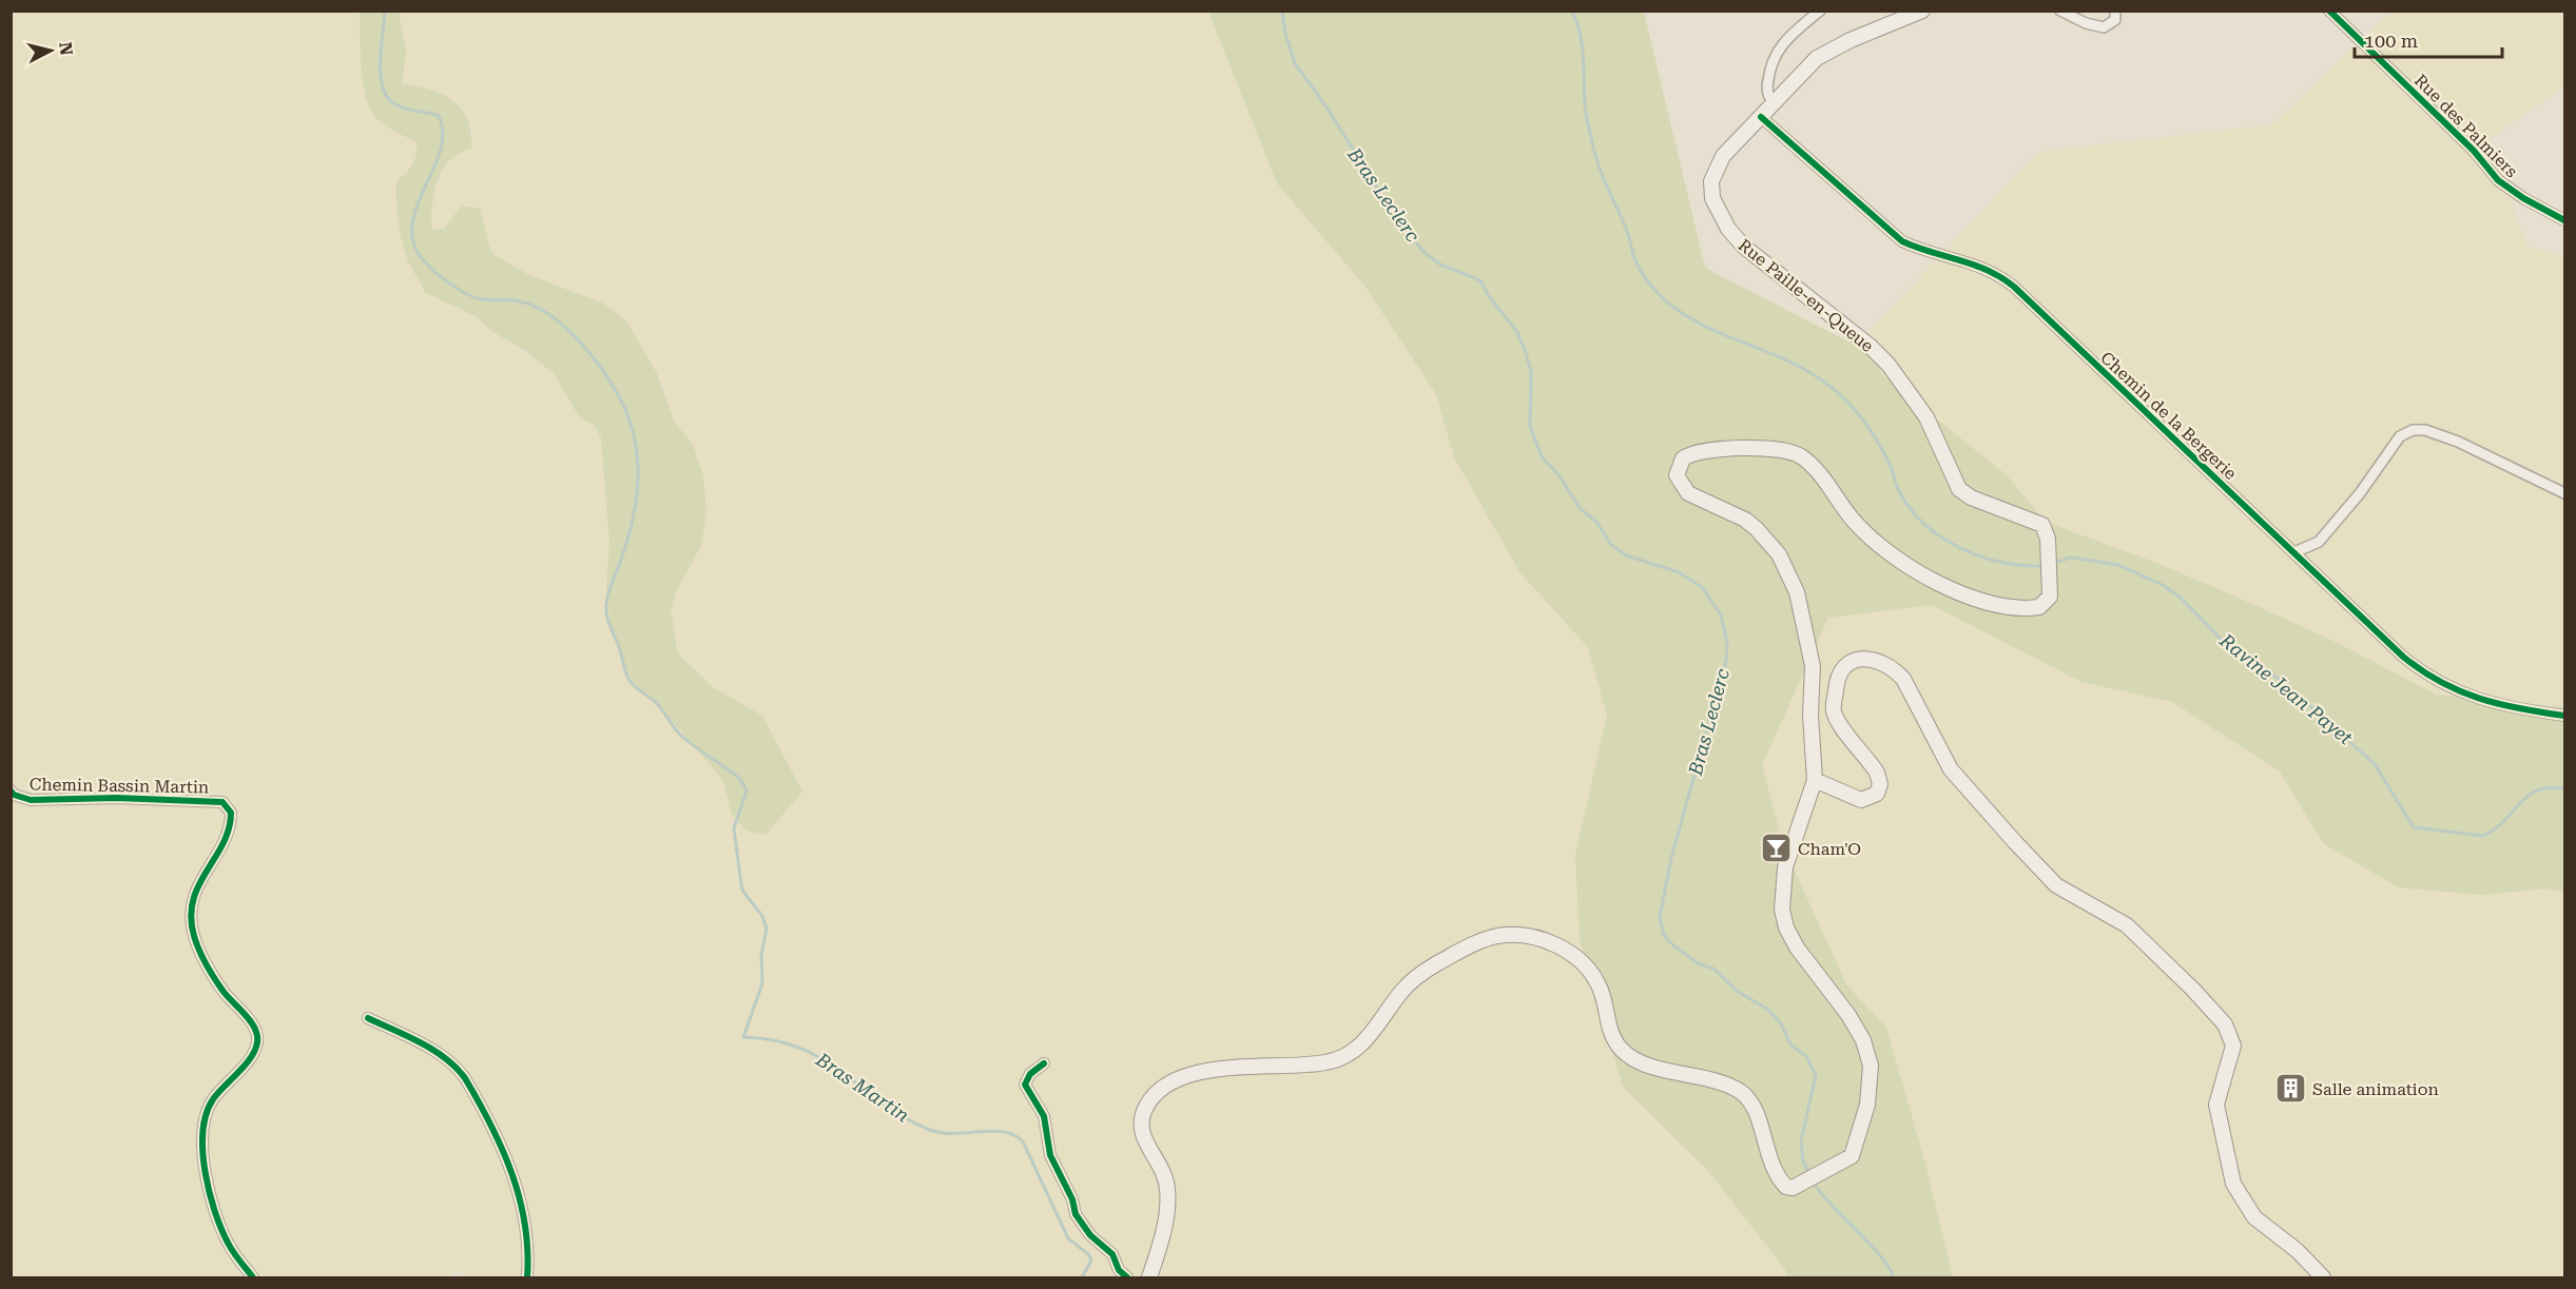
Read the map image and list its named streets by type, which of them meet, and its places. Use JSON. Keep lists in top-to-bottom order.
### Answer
{
  "streets": {
    "main road": ["Rue Paille-en-Queue"],
    "street": ["Rue des Palmiers", "Chemin de la Bergerie", "Chemin Bassin Martin"]
  },
  "crossings": [
    ["Rue Paille-en-Queue", "Chemin de la Bergerie"]
  ],
  "water": ["Bras Leclerc", "Ravine Jean Payet", "Bras Martin"],
  "places": {
    "bar": ["Cham'O"],
    "building": ["Salle animation"]
  },
  "scale_bar": "100 m",
  "north": "right"
}
